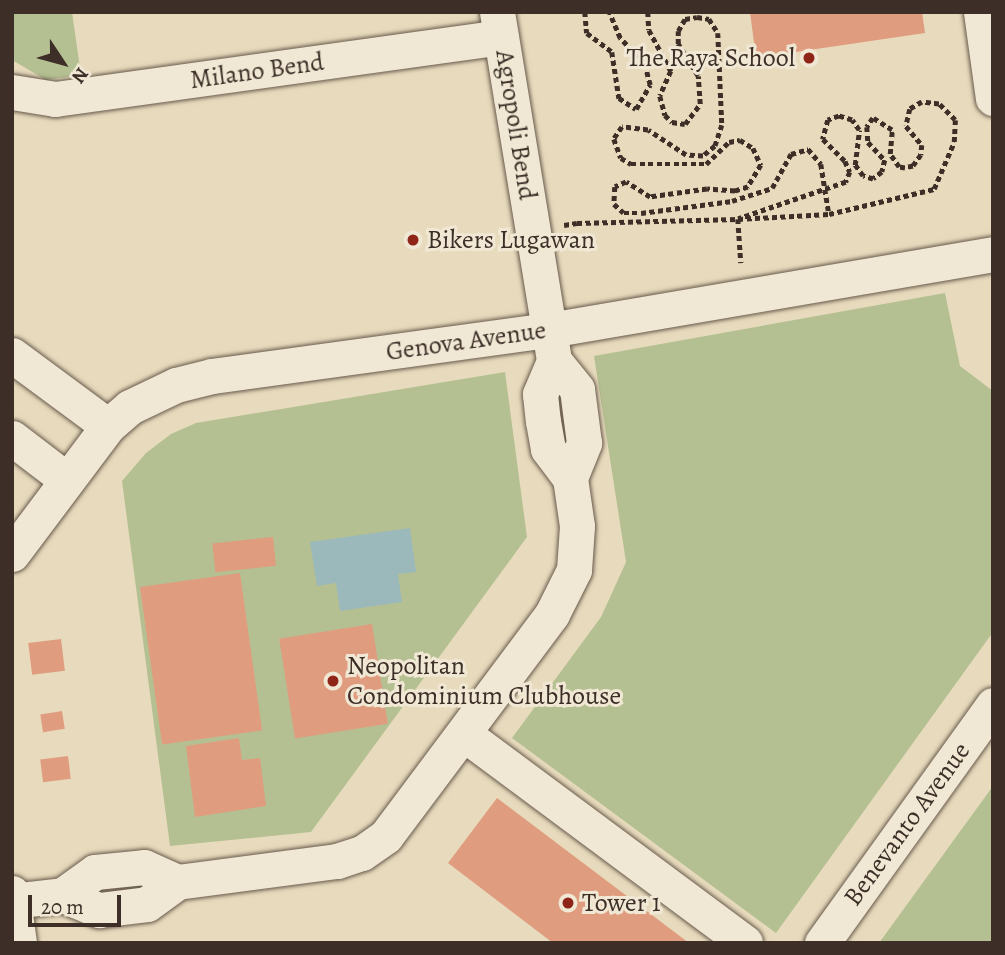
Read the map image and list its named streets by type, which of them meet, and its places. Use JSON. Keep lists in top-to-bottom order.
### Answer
{
  "streets": {
    "street": [
      "Milano Bend",
      "Agropoli Bend",
      "Genova Avenue",
      "Benevanto Avenue"
    ]
  },
  "crossings": [
    ["Milano Bend", "Agropoli Bend"],
    ["Agropoli Bend", "Genova Avenue"]
  ],
  "places": [
    "The Raya School",
    "Bikers Lugawan",
    "Neopolitan Condominium Clubhouse",
    "Tower 1"
  ],
  "scale_bar": "20 m",
  "north": "bottom right"
}
